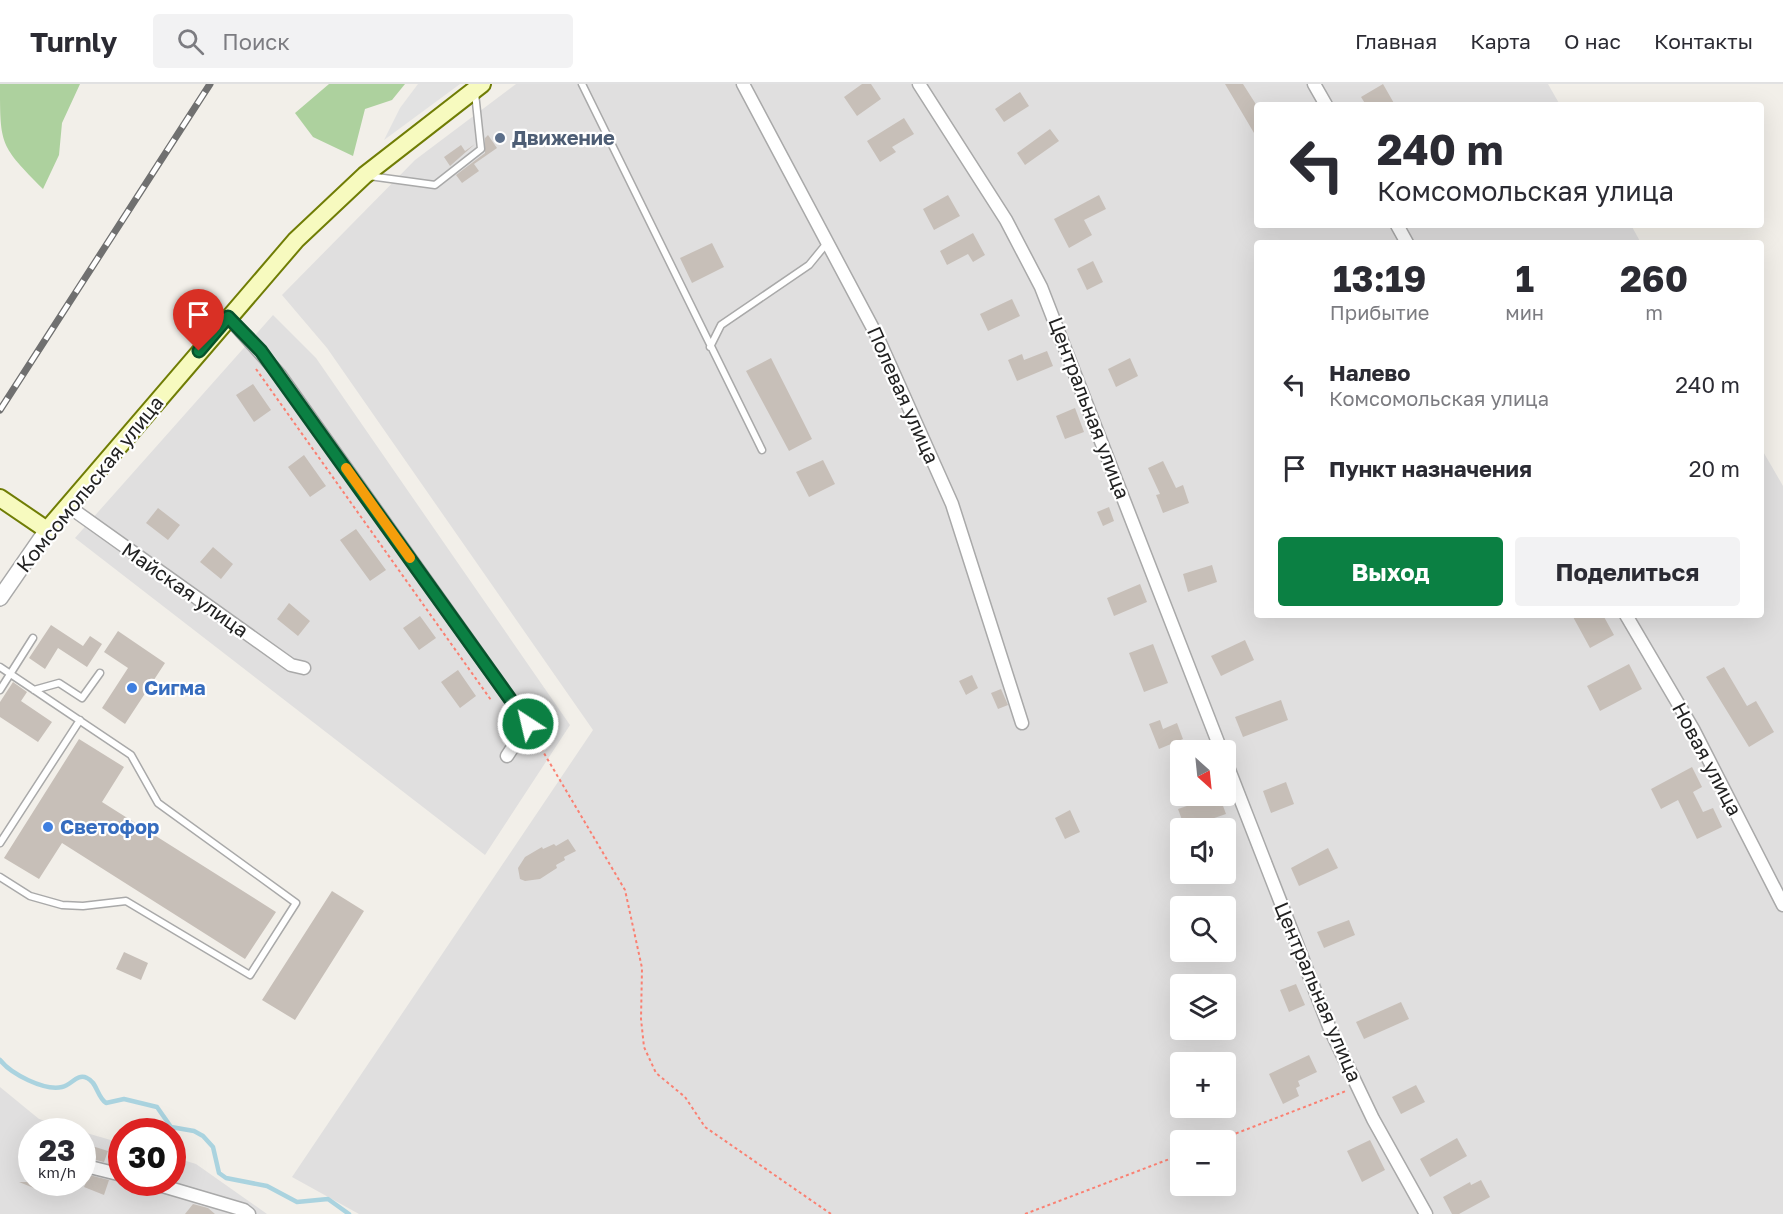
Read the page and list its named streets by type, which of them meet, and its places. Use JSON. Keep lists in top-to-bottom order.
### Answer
{
  "streets": {
    "main road": ["Комсомольская улица"],
    "street": [
      "Полевая улица",
      "Центральная улица",
      "Майская улица",
      "Новая улица"
    ]
  },
  "crossings": [
    ["Комсомольская улица", "Майская улица"]
  ],
  "places": ["Движение", "Сигма", "Светофор"],
  "north": "bottom right",
  "page": {
    "header": "Turnly",
    "search": "Поиск",
    "nav": [
      "Главная",
      "Карта",
      "О нас",
      "Контакты"
    ],
    "turn": ["240 m", "Комсомольская улица"],
    "eta": [
      "13:19",
      "Прибытие",
      "1",
      "мин",
      "260",
      "m"
    ],
    "list": [
      {
        "name": "Налево",
        "note": "Комсомольская улица",
        "value": "240 m"
      },
      {
        "name": "Пункт назначения",
        "value": "20 m"
      }
    ],
    "buttons": ["Выход", "Поделиться"],
    "map_buttons": ["+", "−"],
    "speed": "23 km/h",
    "limit": "30"
  }
}
